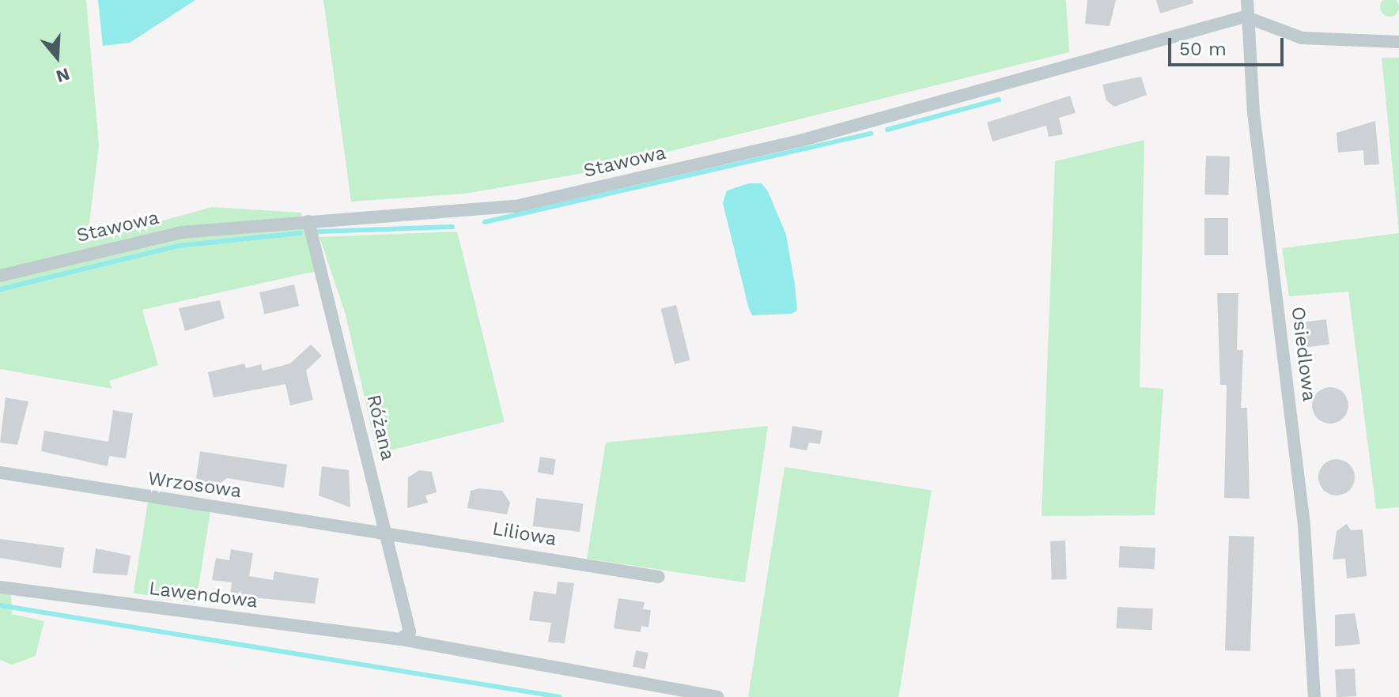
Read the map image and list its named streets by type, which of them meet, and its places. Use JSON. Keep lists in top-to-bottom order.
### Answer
{
  "streets": {
    "street": [
      "Stawowa",
      "Osiedlowa",
      "Różana",
      "Wrzosowa",
      "Liliowa",
      "Lawendowa"
    ]
  },
  "crossings": [
    ["Stawowa", "Osiedlowa"],
    ["Stawowa", "Różana"],
    ["Różana", "Wrzosowa"],
    ["Różana", "Liliowa"],
    ["Różana", "Lawendowa"],
    ["Wrzosowa", "Liliowa"]
  ],
  "scale_bar": "50 m",
  "north": "bottom"
}
